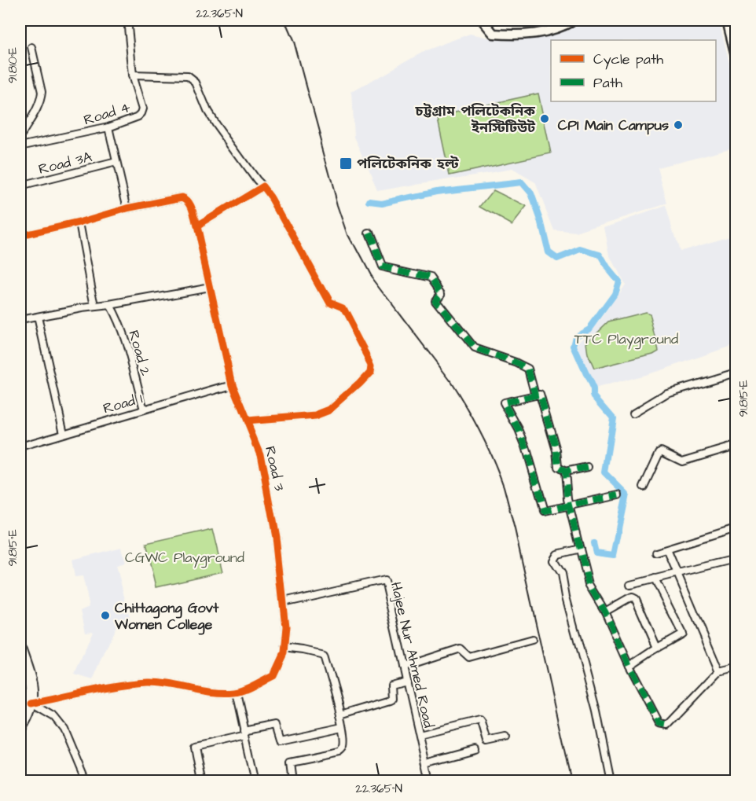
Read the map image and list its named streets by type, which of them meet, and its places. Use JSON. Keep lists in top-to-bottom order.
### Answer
{
  "streets": {
    "street": [
      "Road 4",
      "Road 3A",
      "Road 2",
      "Road 1",
      "Road 3",
      "Hajee Nur Ahmed Road"
    ]
  },
  "crossings": [
    ["Road 2", "Road 1"],
    ["Road 1", "Road 3"],
    ["Road 3", "Hajee Nur Ahmed Road"]
  ],
  "parks": ["TTC Playground", "CGWC Playground"],
  "places": {
    "other": ["চট্টগ্রাম পলিটেকনিক ইনস্টিটিউট", "CPI Main Campus", "Chittagong Govt Women College"],
    "transit": ["পলিটেকনিক হল্ট"]
  },
  "legend": ["Cycle path", "Path"],
  "coordinates": ["22.365°N", "91.810°E", "91.815°E"]
}
